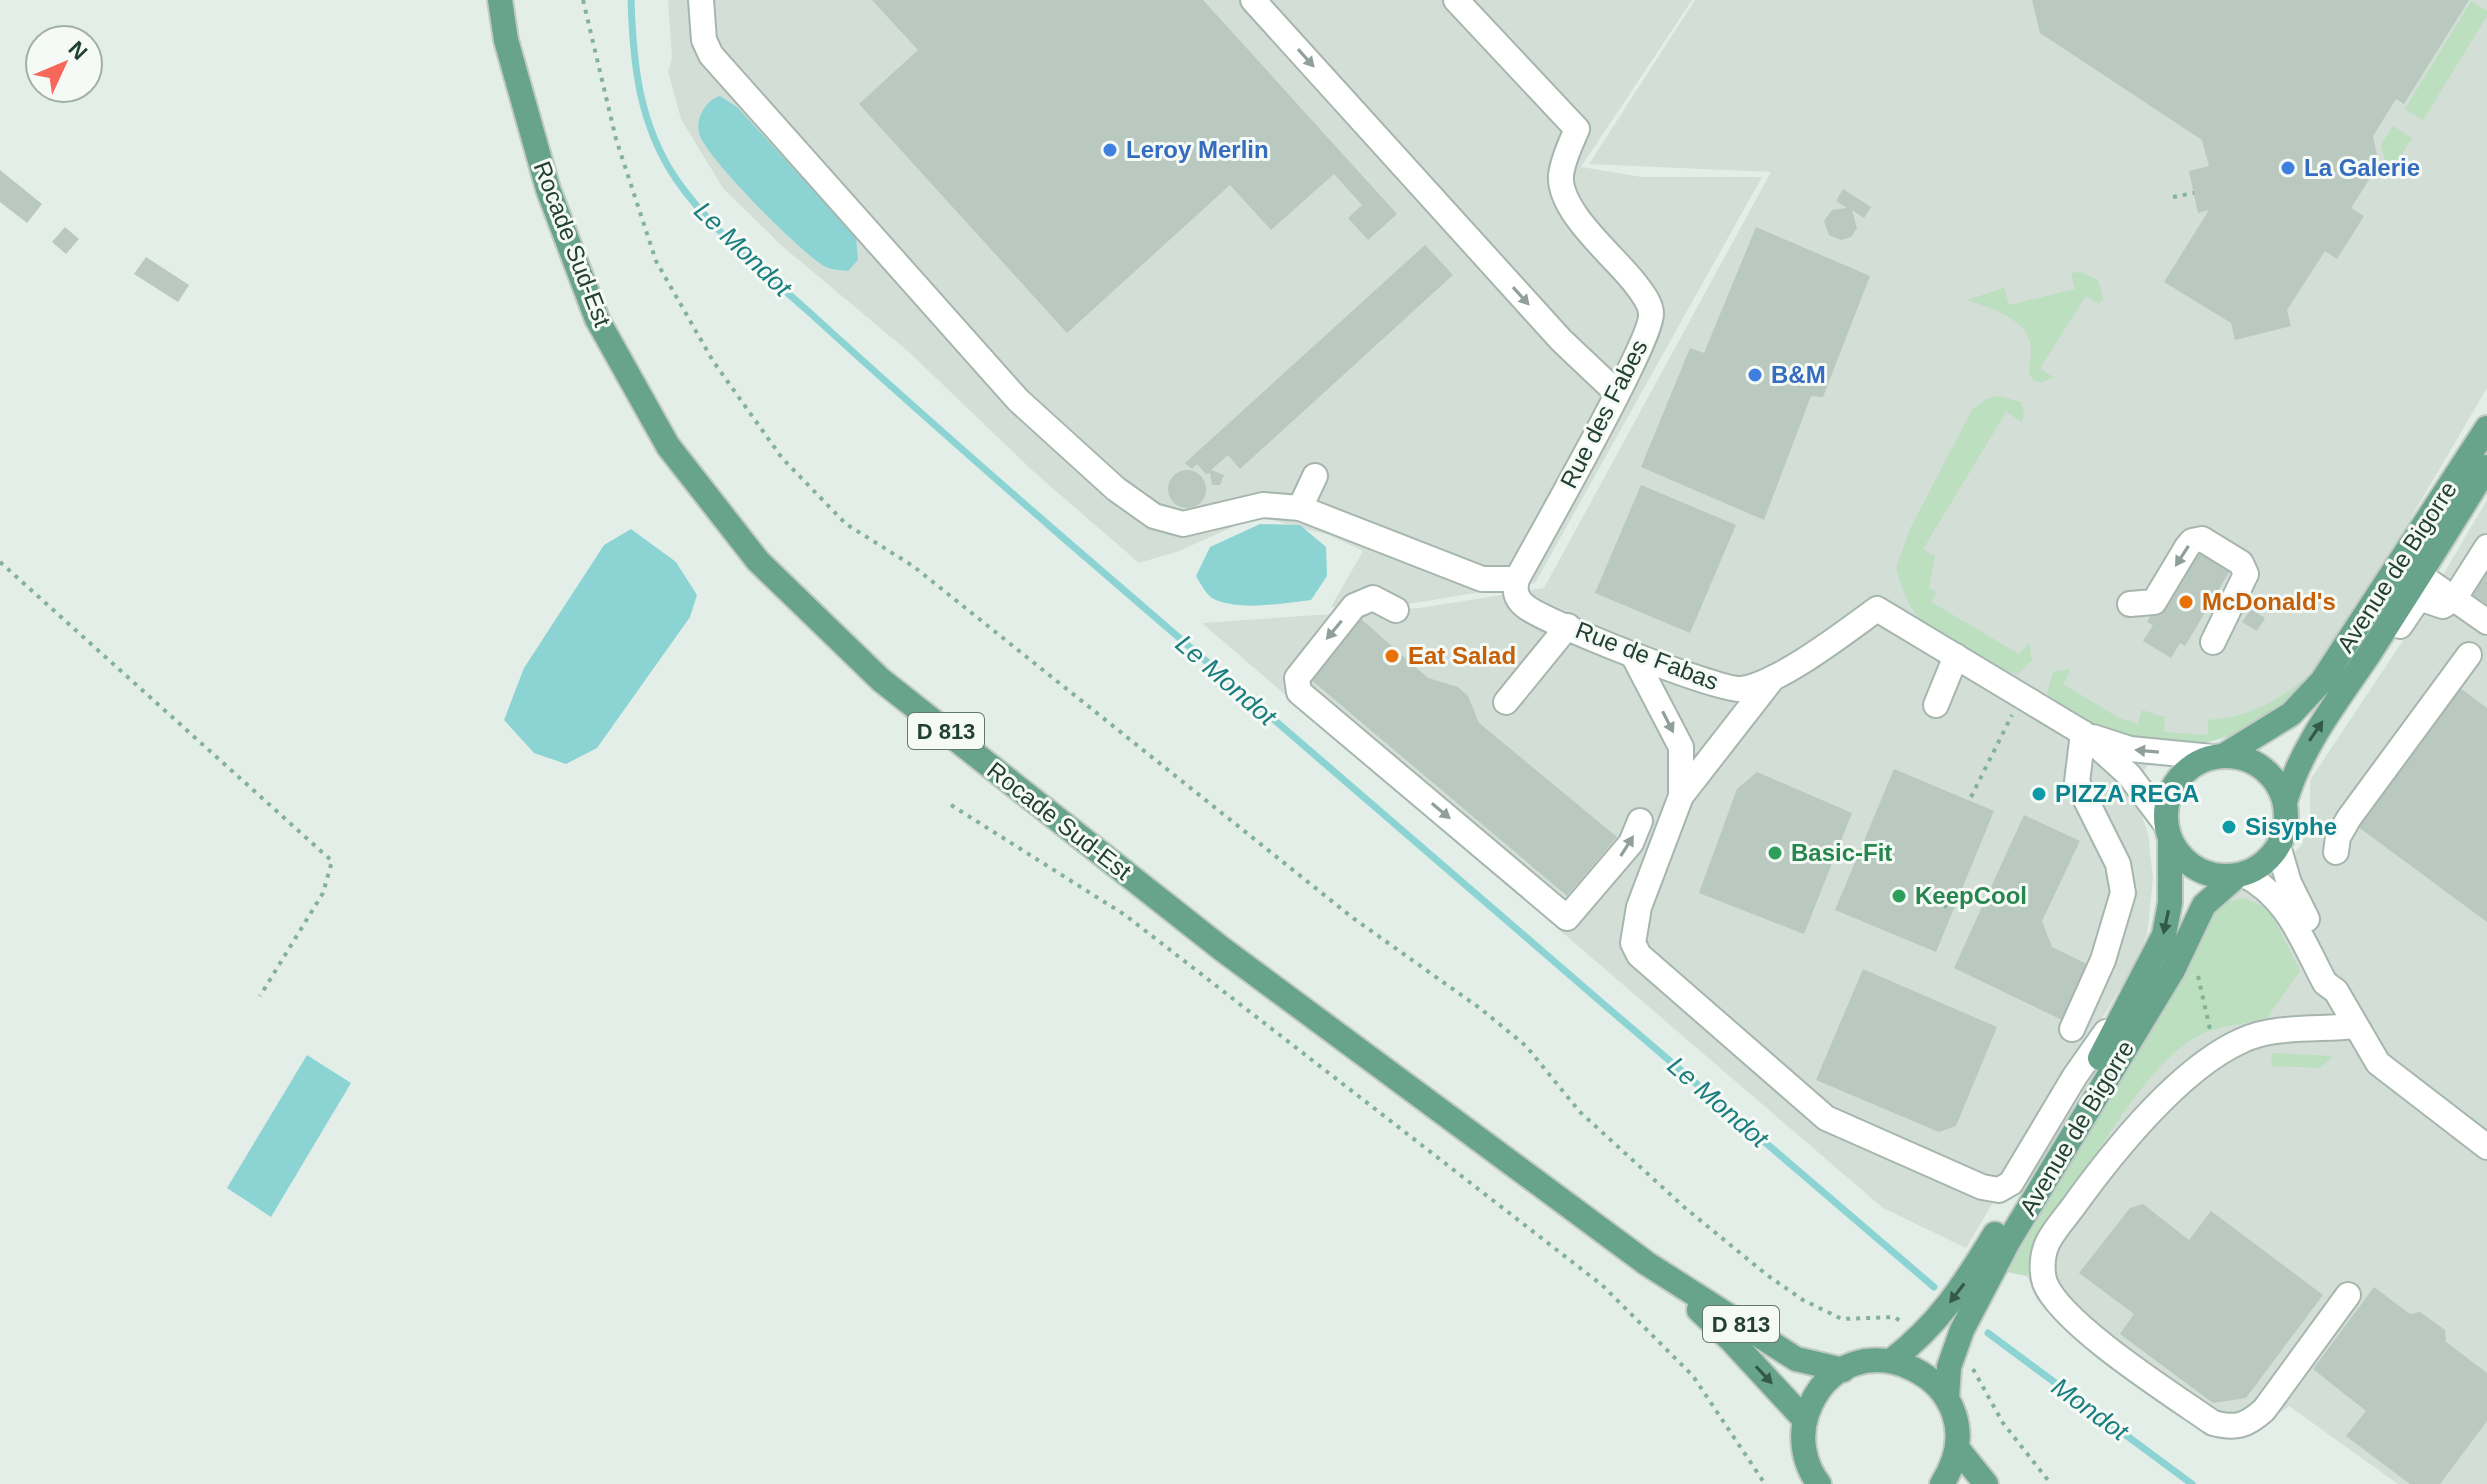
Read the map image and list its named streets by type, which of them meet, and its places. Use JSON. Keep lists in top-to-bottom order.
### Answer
{
  "streets": {
    "main road": ["Rocade Sud-Est", "Avenue de Bigorre", "D 813"],
    "street": ["Rue des Fabes", "Rue de Fabas"]
  },
  "crossings": [
    ["Rue des Fabes", "Rue de Fabas"],
    ["Avenue de Bigorre", "Rue de Fabas"]
  ],
  "water": ["Le Mondot", "Mondot"],
  "places": [
    "Leroy Merlin",
    "La Galerie",
    "B&M",
    "McDonald's",
    "Eat Salad",
    "PIZZA REGA",
    "Sisyphe",
    "Basic-Fit",
    "KeepCool"
  ],
  "north": "top right"
}
